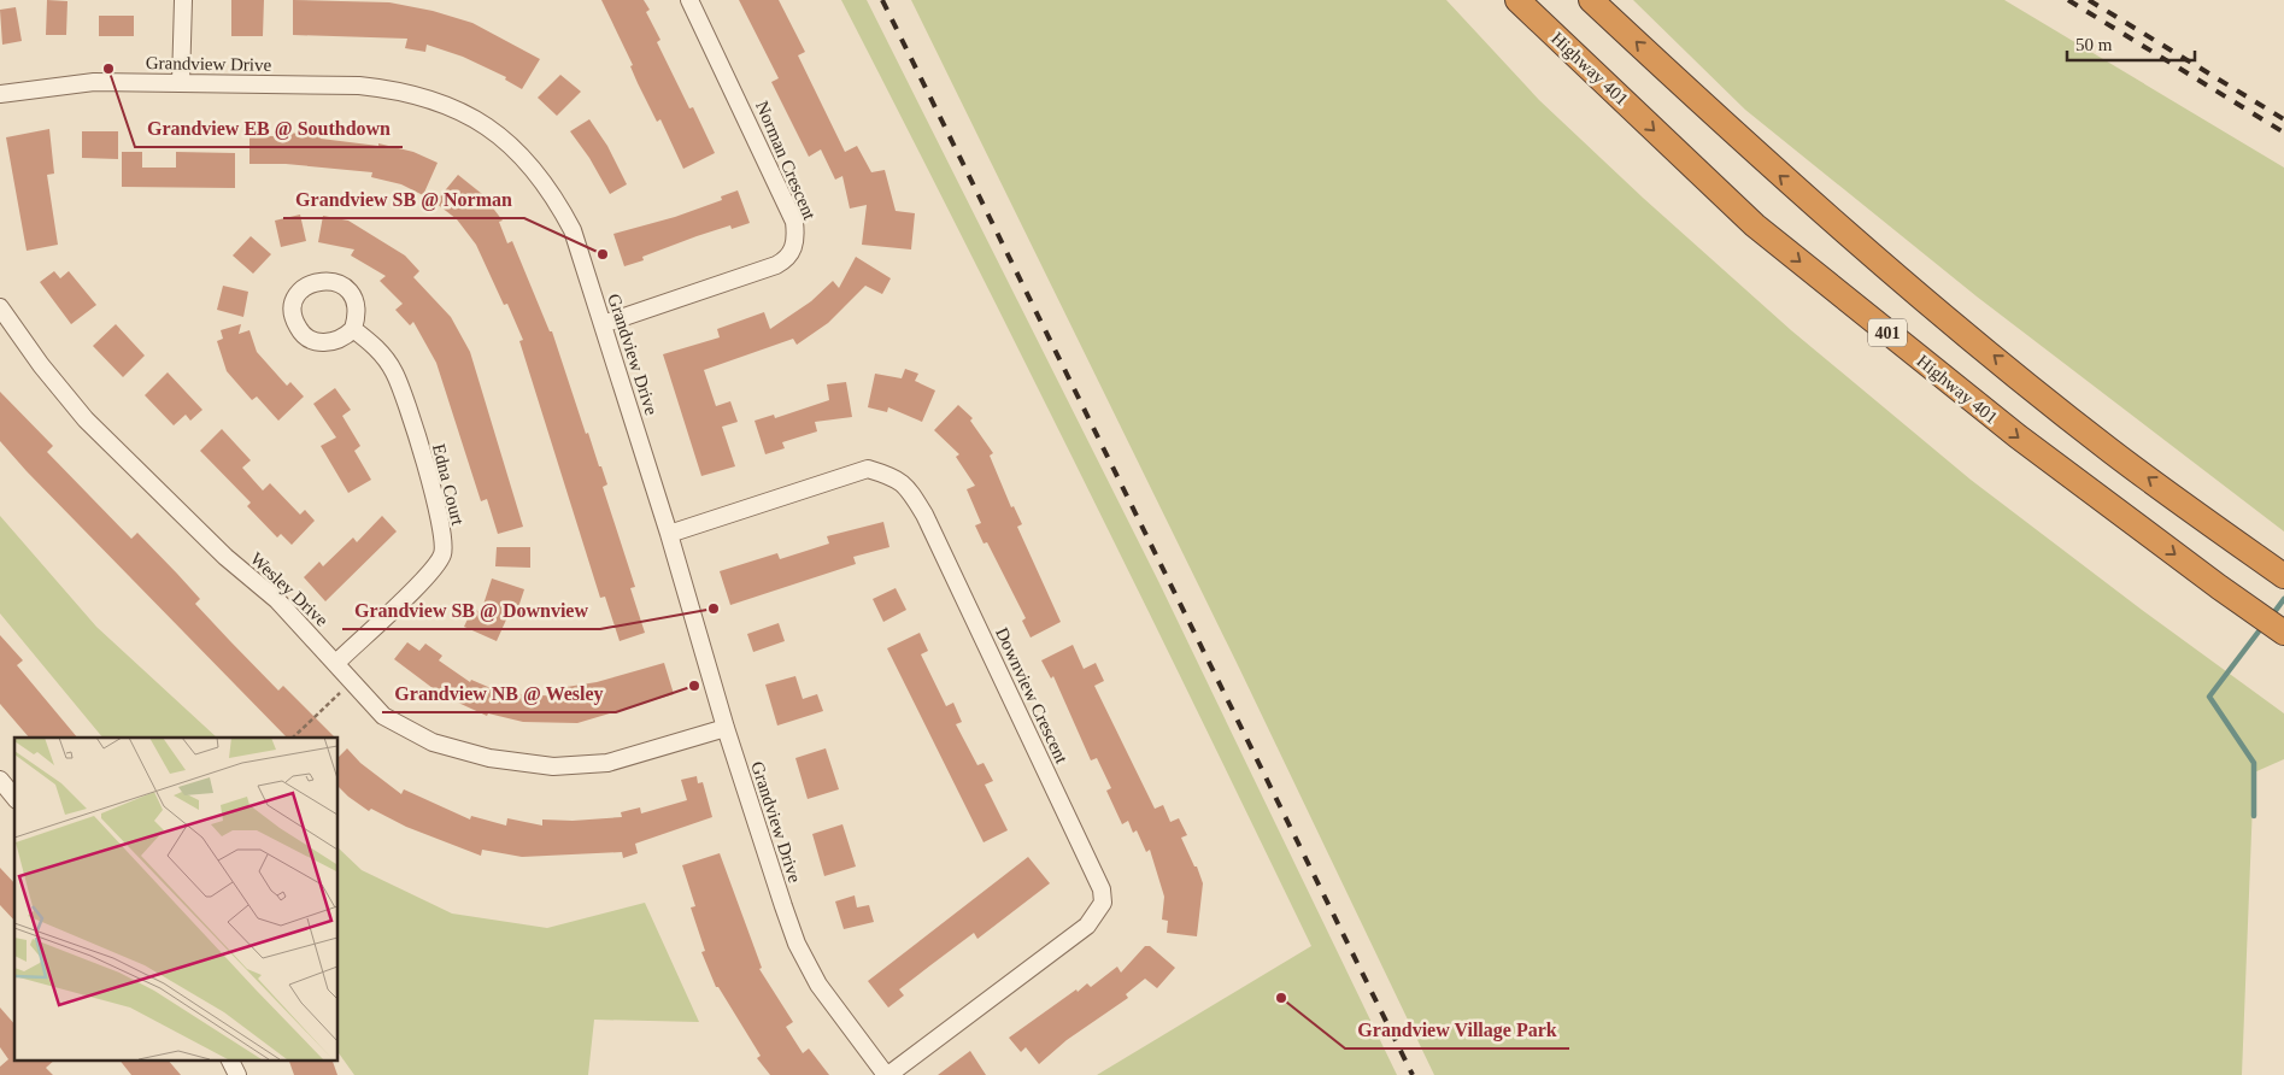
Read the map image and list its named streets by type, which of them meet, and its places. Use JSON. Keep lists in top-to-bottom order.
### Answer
{
  "streets": {
    "highway": ["Highway 401", "401"],
    "street": [
      "Grandview Drive",
      "Norman Crescent",
      "Edna Court",
      "Wesley Drive",
      "Downview Crescent"
    ]
  },
  "crossings": [
    ["Grandview Drive", "Norman Crescent"],
    ["Grandview Drive", "Wesley Drive"],
    ["Grandview Drive", "Downview Crescent"],
    ["Edna Court", "Wesley Drive"]
  ],
  "places": [
    "Grandview EB @ Southdown",
    "Grandview SB @ Norman",
    "Grandview SB @ Downview",
    "Grandview NB @ Wesley",
    "Grandview Village Park"
  ],
  "scale_bar": "50 m"
}
